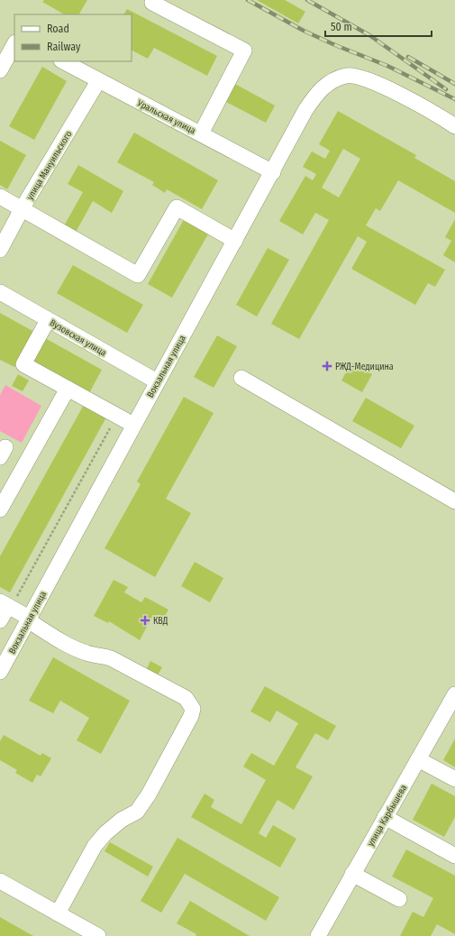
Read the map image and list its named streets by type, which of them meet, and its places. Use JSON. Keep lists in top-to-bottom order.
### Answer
{
  "streets": {
    "street": [
      "Уральская улица",
      "улица Мануильского",
      "Вузовская улица",
      "Вокзальная улица",
      "улица Карбышева"
    ]
  },
  "crossings": [
    ["Уральская улица", "улица Мануильского"],
    ["Уральская улица", "Вокзальная улица"],
    ["Вузовская улица", "Вокзальная улица"]
  ],
  "places": {
    "health": ["РЖД-Медицина", "КВД"]
  },
  "legend": ["Road", "Railway"],
  "scale_bar": "50 m"
}
